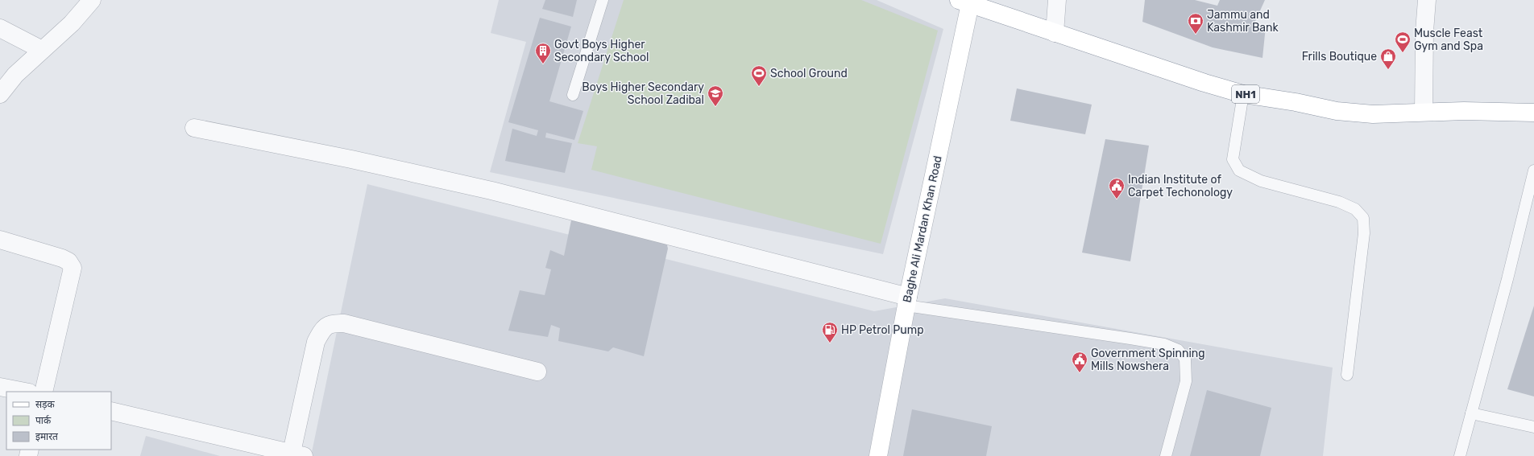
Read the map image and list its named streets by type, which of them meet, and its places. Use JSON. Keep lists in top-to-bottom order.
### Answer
{
  "streets": {
    "main road": ["NH1", "Baghe Ali Mardan Khan Road"]
  },
  "crossings": [
    ["NH1", "Baghe Ali Mardan Khan Road"]
  ],
  "places": {
    "bank": ["Jammu and Kashmir Bank"],
    "sports": ["Muscle Feast Gym and Spa", "School Ground"],
    "building": ["Govt Boys Higher Secondary School"],
    "shop": ["Frills Boutique"],
    "school or university": ["Boys Higher Secondary School Zadibal"],
    "public building": ["Indian Institute of Carpet Techonology", "Government Spinning Mills Nowshera"],
    "fuel station": ["HP Petrol Pump"]
  },
  "legend": ["सड़क", "पार्क", "इमारत"]
}
